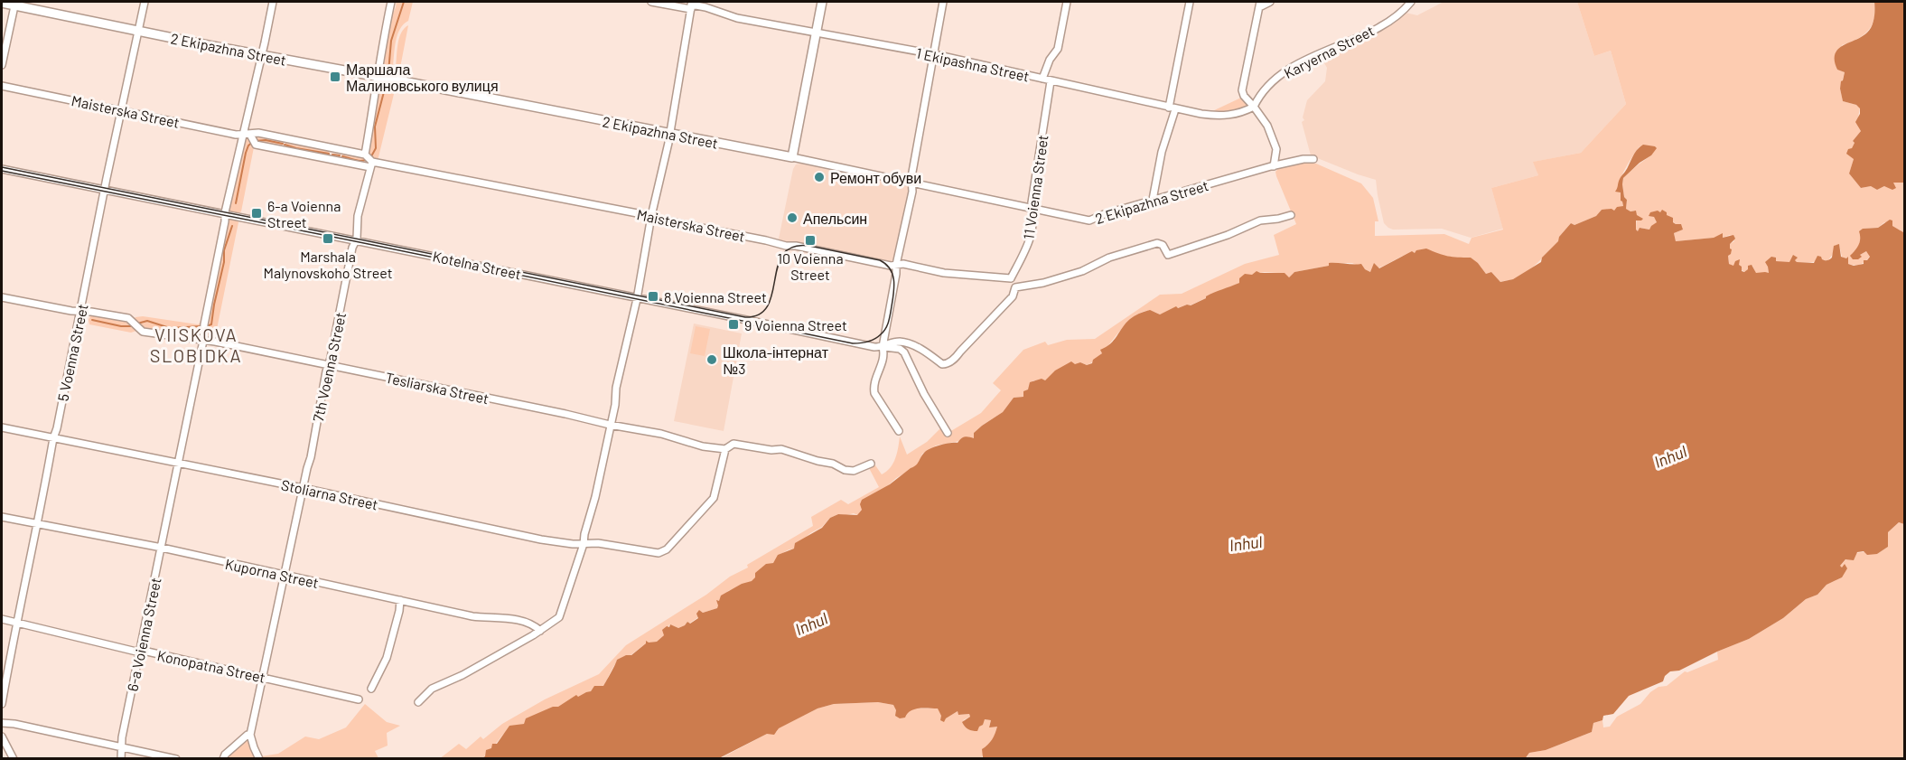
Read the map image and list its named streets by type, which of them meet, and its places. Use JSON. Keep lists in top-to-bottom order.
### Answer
{
  "streets": {
    "street": [
      "2 Ekipazhna Street",
      "Karyerna Street",
      "1 Ekipashna Street",
      "Maisterska Street",
      "11 Voienna Street",
      "Kotelna Street",
      "5 Voenna Street",
      "7th Voenna Street",
      "Tesliarska Street",
      "Stoliarna Street",
      "Kuporna Street",
      "6-a Voienna Street",
      "Konopatna Street"
    ]
  },
  "crossings": [
    ["2 Ekipazhna Street", "11 Voienna Street"],
    ["2 Ekipazhna Street", "5 Voenna Street"],
    ["2 Ekipazhna Street", "6-a Voienna Street"],
    ["Karyerna Street", "1 Ekipashna Street"],
    ["1 Ekipashna Street", "11 Voienna Street"],
    ["Maisterska Street", "11 Voienna Street"],
    ["Maisterska Street", "5 Voenna Street"],
    ["Maisterska Street", "7th Voenna Street"],
    ["Maisterska Street", "6-a Voienna Street"],
    ["Kotelna Street", "5 Voenna Street"],
    ["Kotelna Street", "7th Voenna Street"],
    ["Kotelna Street", "6-a Voienna Street"],
    ["5 Voenna Street", "Tesliarska Street"],
    ["5 Voenna Street", "Stoliarna Street"],
    ["5 Voenna Street", "Kuporna Street"],
    ["5 Voenna Street", "Konopatna Street"],
    ["7th Voenna Street", "Tesliarska Street"],
    ["7th Voenna Street", "Stoliarna Street"],
    ["7th Voenna Street", "Kuporna Street"],
    ["7th Voenna Street", "Konopatna Street"],
    ["Tesliarska Street", "Stoliarna Street"],
    ["Tesliarska Street", "6-a Voienna Street"],
    ["Stoliarna Street", "6-a Voienna Street"],
    ["Kuporna Street", "6-a Voienna Street"],
    ["6-a Voienna Street", "Konopatna Street"]
  ],
  "districts": ["VIISKOVA SLOBIDKA"],
  "water": ["Inhul"],
  "places": {
    "transit": [
      "Маршала Малиновського вулиця",
      "6-a Voienna Street",
      "Marshala Malynovskoho Street",
      "10 Voienna Street",
      "8 Voienna Street",
      "9 Voienna Street"
    ],
    "other": ["Ремонт обуви", "Апельсин", "Школа-інтернат №3"]
  }
}
